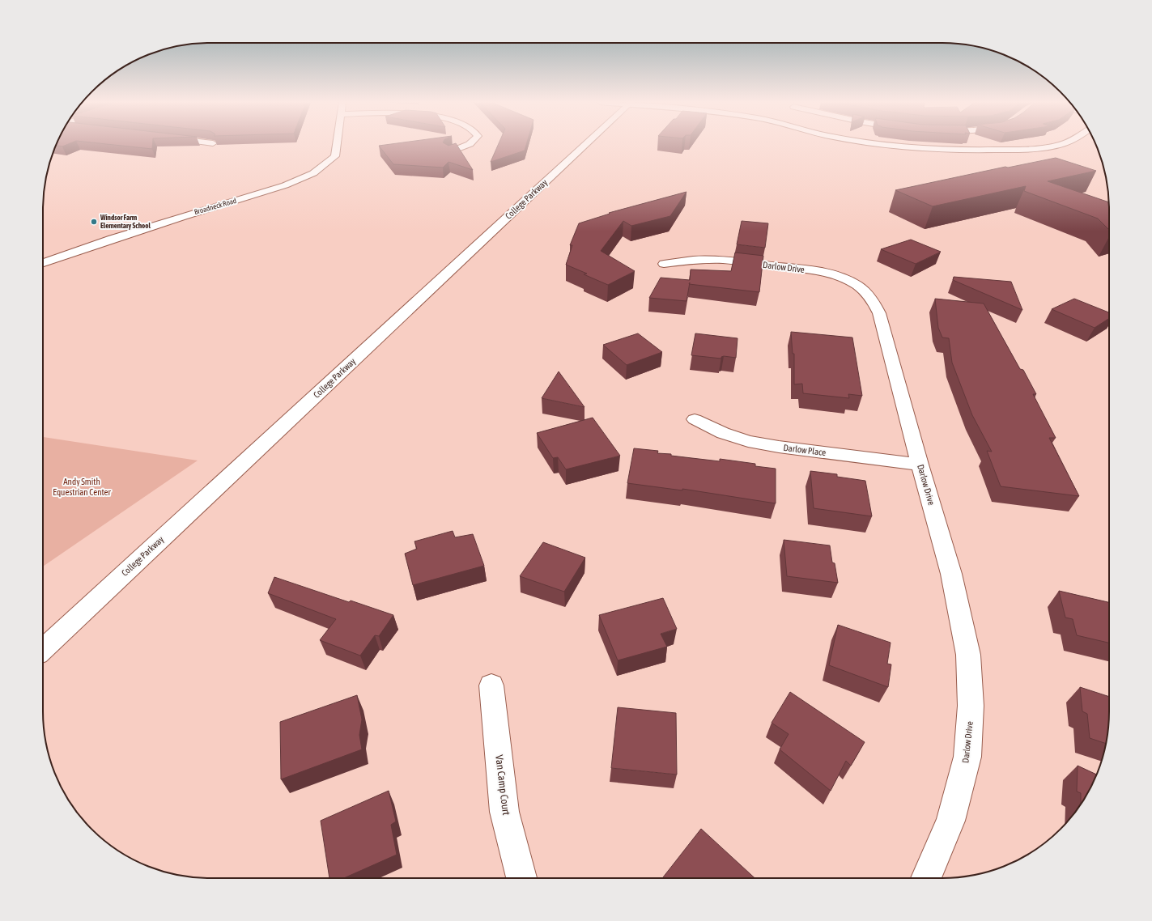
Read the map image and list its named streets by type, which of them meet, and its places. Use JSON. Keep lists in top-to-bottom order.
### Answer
{
  "streets": {
    "street": [
      "College Parkway",
      "Broadneck Road",
      "Darlow Drive",
      "Darlow Place",
      "Van Camp Court"
    ]
  },
  "crossings": [
    ["Darlow Drive", "Darlow Place"]
  ],
  "parks": ["Andy Smith Equestrian Center"],
  "places": ["Windsor Farm Elementary School"]
}
